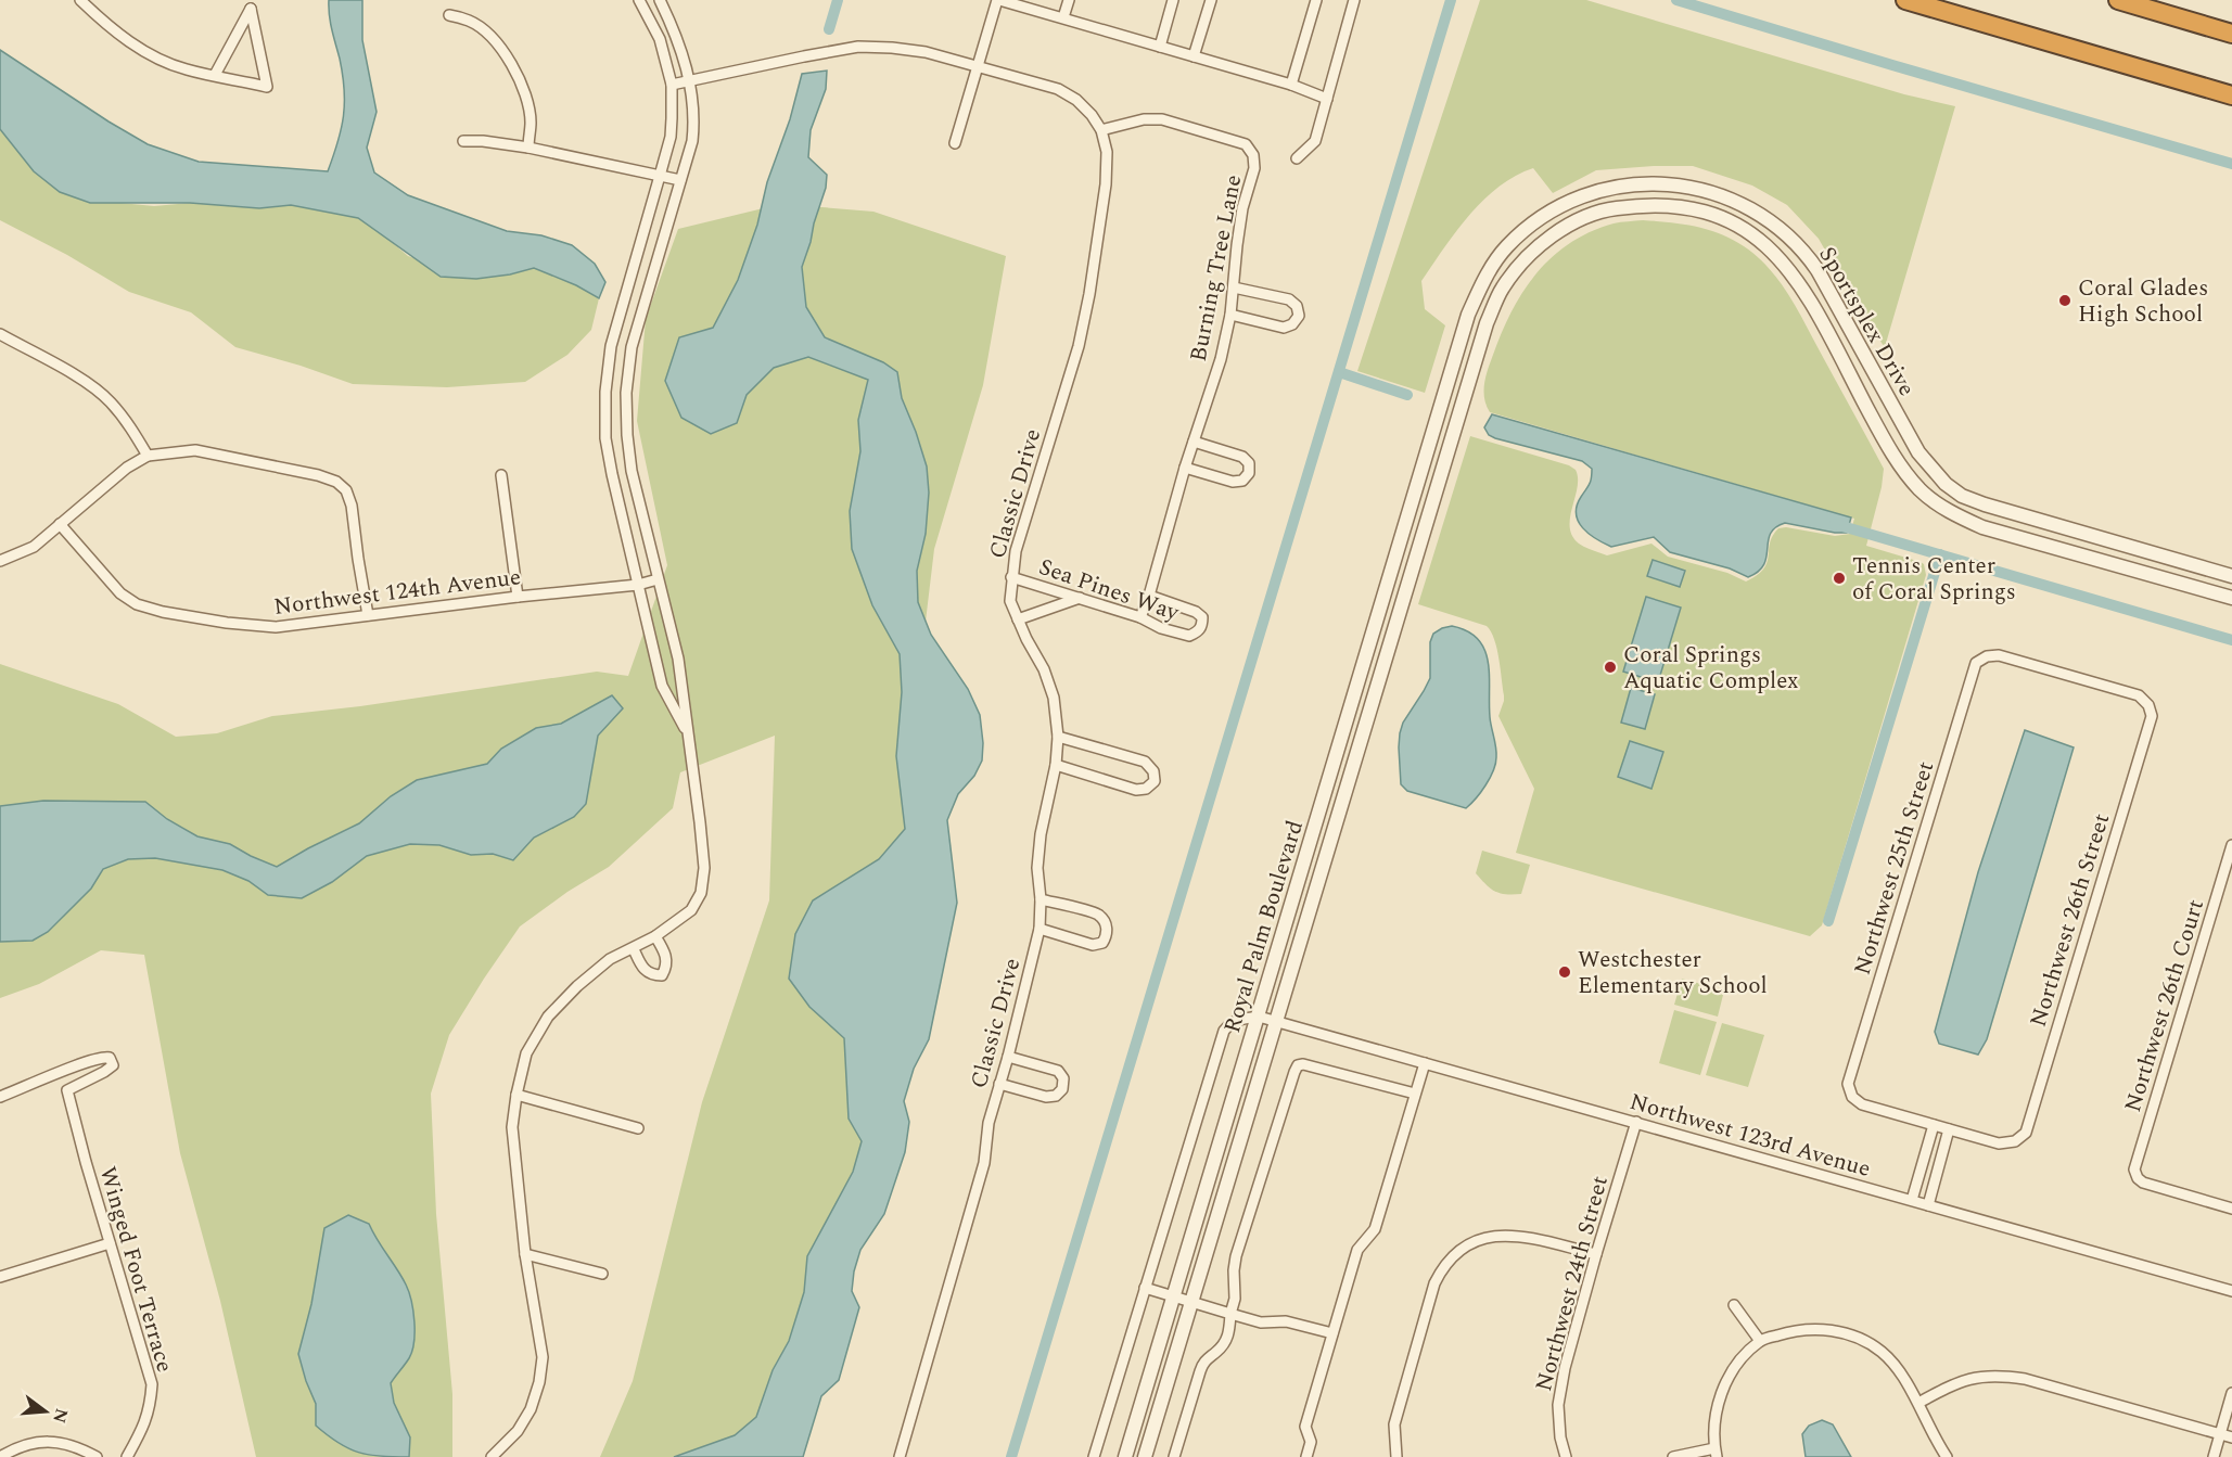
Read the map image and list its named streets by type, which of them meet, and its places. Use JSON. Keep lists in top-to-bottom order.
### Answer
{
  "streets": {
    "street": [
      "Burning Tree Lane",
      "Sportsplex Drive",
      "Classic Drive",
      "Sea Pines Way",
      "Northwest 124th Avenue",
      "Northwest 25th Street",
      "Northwest 26th Street",
      "Royal Palm Boulevard",
      "Northwest 26th Court",
      "Northwest 123rd Avenue",
      "Winged Foot Terrace",
      "Northwest 24th Street"
    ]
  },
  "crossings": [
    ["Burning Tree Lane", "Classic Drive"],
    ["Burning Tree Lane", "Sea Pines Way"],
    ["Sportsplex Drive", "Royal Palm Boulevard"],
    ["Classic Drive", "Sea Pines Way"],
    ["Northwest 25th Street", "Northwest 26th Street"],
    ["Royal Palm Boulevard", "Northwest 123rd Avenue"],
    ["Northwest 123rd Avenue", "Northwest 24th Street"]
  ],
  "places": [
    "Coral Glades High School",
    "Tennis Center of Coral Springs",
    "Coral Springs Aquatic Complex",
    "Westchester Elementary School"
  ],
  "north": "right"
}
